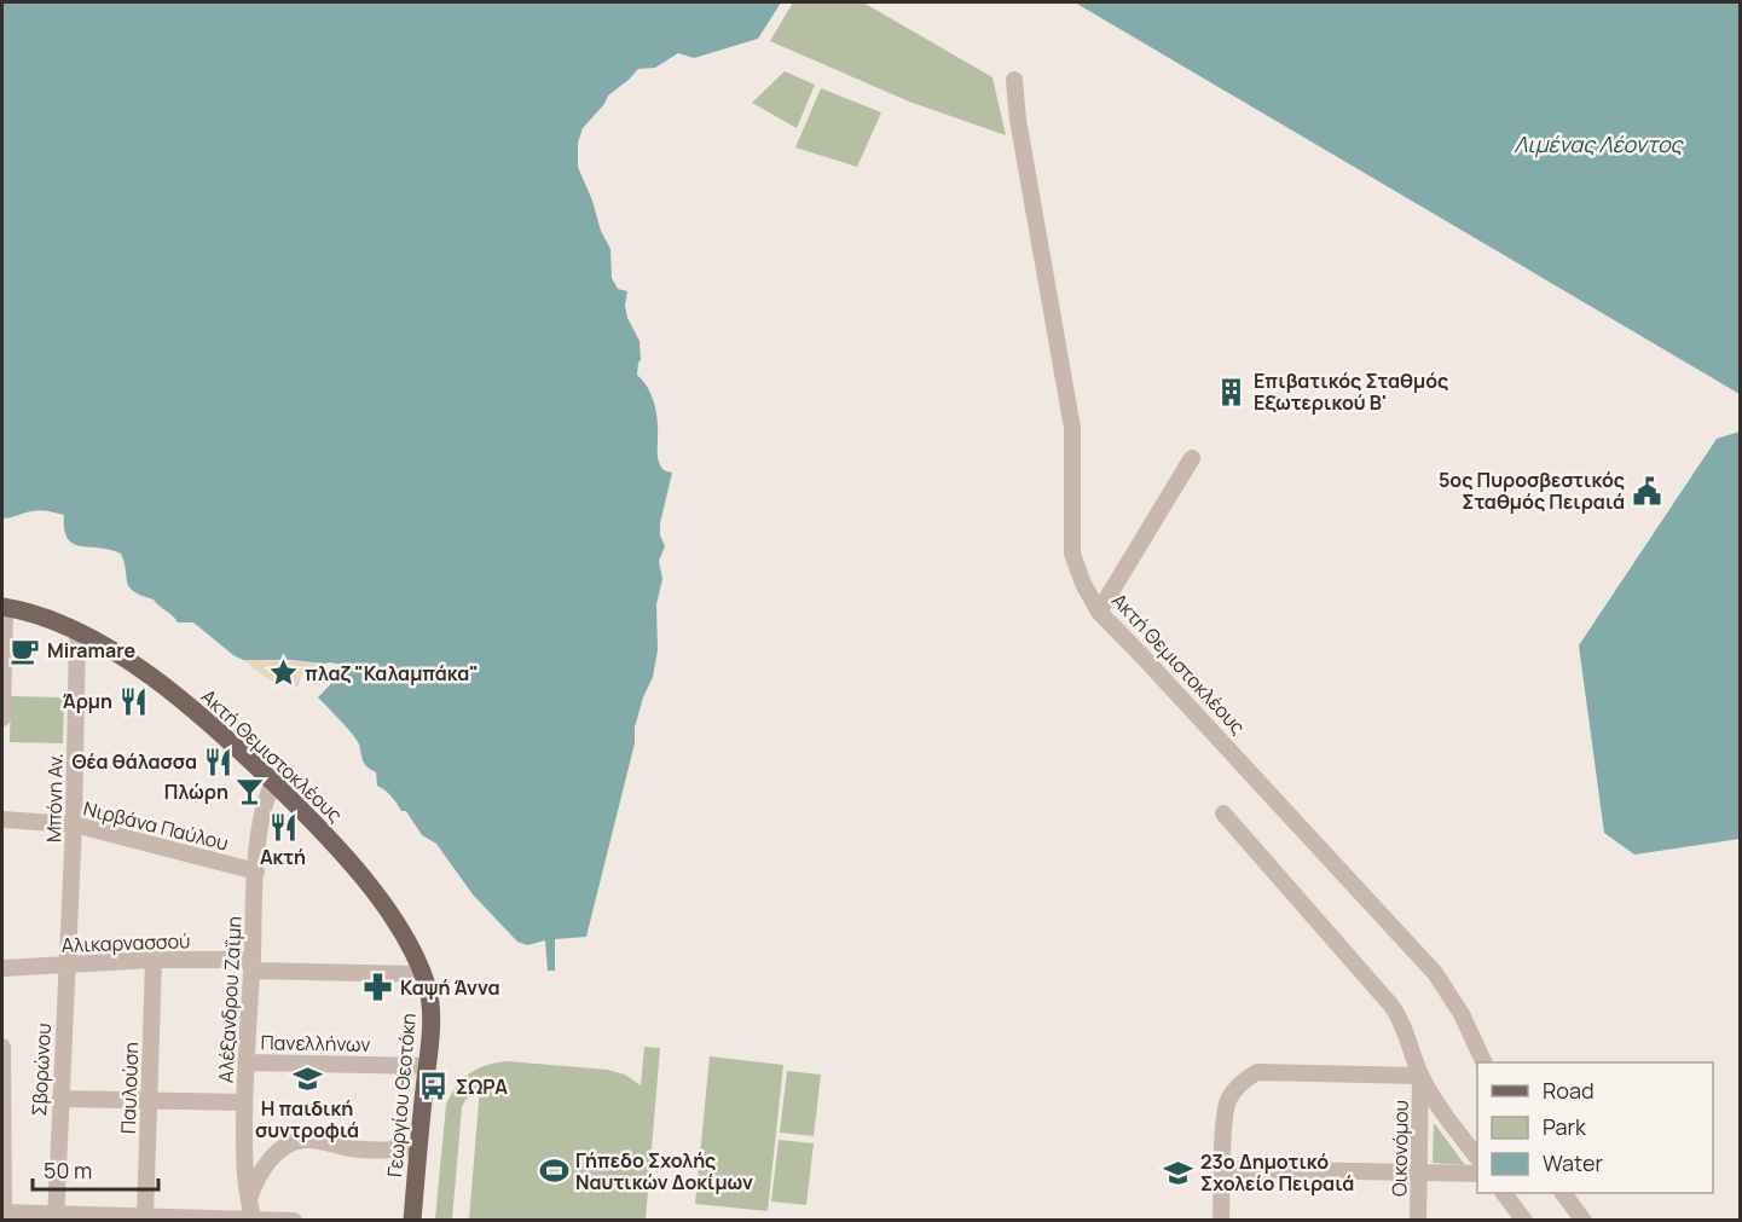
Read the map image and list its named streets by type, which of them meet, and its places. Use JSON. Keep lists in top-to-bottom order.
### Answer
{
  "streets": {
    "main road": ["Ακτή Θεμιστοκλέους", "Γεωργίου Θεοτόκη"],
    "street": [
      "Μπόνη Αν.",
      "Νιρβάνα Παύλου",
      "Αλικαρνασσού",
      "Αλέξανδρου Ζαΐμη",
      "Πανελλήνων",
      "Σβορώνου",
      "Παυλούση",
      "Οικονόμου"
    ]
  },
  "crossings": [
    ["Ακτή Θεμιστοκλέους", "Μπόνη Αν."],
    ["Ακτή Θεμιστοκλέους", "Αλικαρνασσού"],
    ["Ακτή Θεμιστοκλέους", "Αλέξανδρου Ζαΐμη"],
    ["Ακτή Θεμιστοκλέους", "Γεωργίου Θεοτόκη"],
    ["Μπόνη Αν.", "Νιρβάνα Παύλου"],
    ["Μπόνη Αν.", "Αλικαρνασσού"],
    ["Μπόνη Αν.", "Σβορώνου"],
    ["Νιρβάνα Παύλου", "Αλέξανδρου Ζαΐμη"],
    ["Αλικαρνασσού", "Αλέξανδρου Ζαΐμη"],
    ["Αλικαρνασσού", "Σβορώνου"],
    ["Αλικαρνασσού", "Παυλούση"],
    ["Αλικαρνασσού", "Γεωργίου Θεοτόκη"],
    ["Αλέξανδρου Ζαΐμη", "Πανελλήνων"],
    ["Πανελλήνων", "Γεωργίου Θεοτόκη"]
  ],
  "water": ["Λιμένας Λέοντος"],
  "places": {
    "building": ["Επιβατικός Σταθμός Εξωτερικού Β'"],
    "public building": ["5ος Πυροσβεστικός Σταθμός Πειραιά"],
    "cafe": ["Miramare"],
    "place": ["πλαζ \"Καλαμπάκα\""],
    "restaurant": ["Άρμη", "Θέα θάλασσα", "Ακτή"],
    "bar": ["Πλώρη"],
    "pharmacy": ["Καψή Άννα"],
    "school or university": ["Η παιδική συντροφιά", "23ο Δημοτικό Σχολείο Πειραιά"],
    "bus stop": ["ΣΩΡΑ"],
    "sports": ["Γήπεδο Σχολής Ναυτικών Δοκίμων"]
  },
  "legend": ["Road", "Park", "Water"],
  "scale_bar": "50 m"
}
